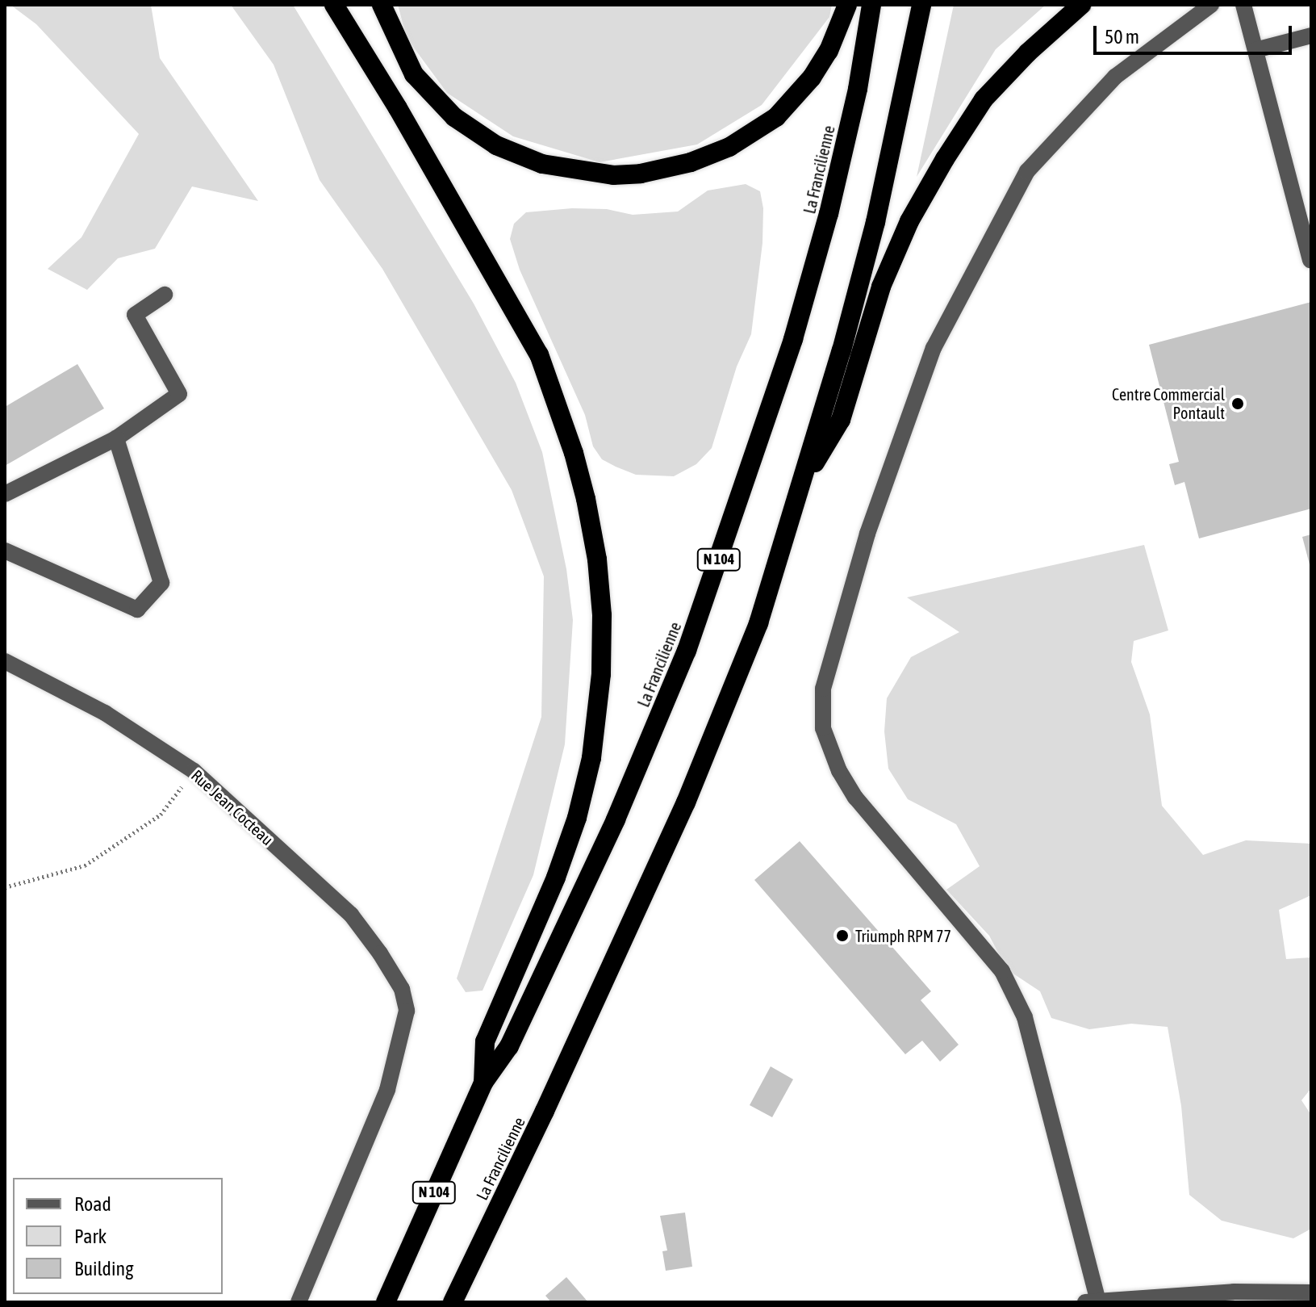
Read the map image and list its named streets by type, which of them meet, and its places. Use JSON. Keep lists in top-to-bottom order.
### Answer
{
  "streets": {
    "highway": ["La Francilienne", "N 104"],
    "street": ["Rue Jean Cocteau"]
  },
  "places": ["Centre Commercial Pontault", "Triumph RPM 77"],
  "legend": ["Road", "Park", "Building"],
  "scale_bar": "50 m"
}
